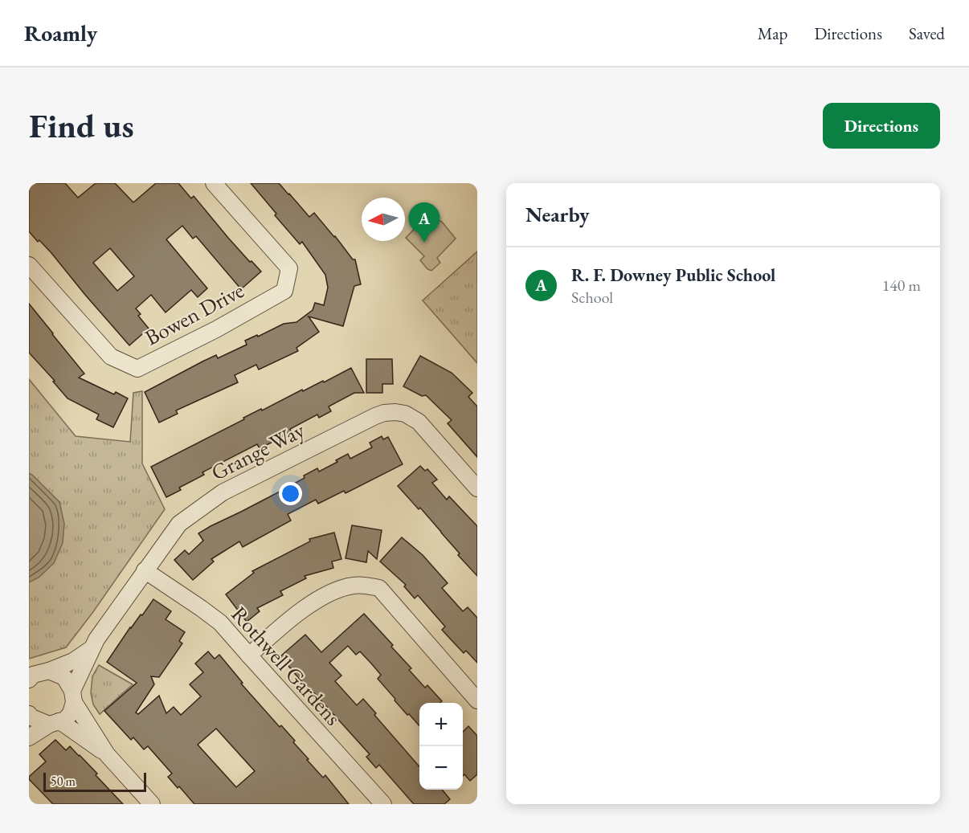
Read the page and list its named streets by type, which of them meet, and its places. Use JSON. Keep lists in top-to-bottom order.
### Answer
{
  "streets": {
    "street": ["Bowen Drive", "Grange Way", "Rothwell Gardens"]
  },
  "crossings": [
    ["Grange Way", "Rothwell Gardens"]
  ],
  "scale_bar": "50 m",
  "north": "left",
  "page": {
    "header": "Roamly",
    "nav": ["Map", "Directions", "Saved"],
    "buttons": "Directions",
    "title": "Find us",
    "heading": "Nearby",
    "pins": "A",
    "list": [
      {
        "mark": "A",
        "name": "R. F. Downey Public School",
        "note": "School",
        "value": "140 m"
      }
    ],
    "map_buttons": ["+", "−"],
    "scale": "50 m"
  }
}
